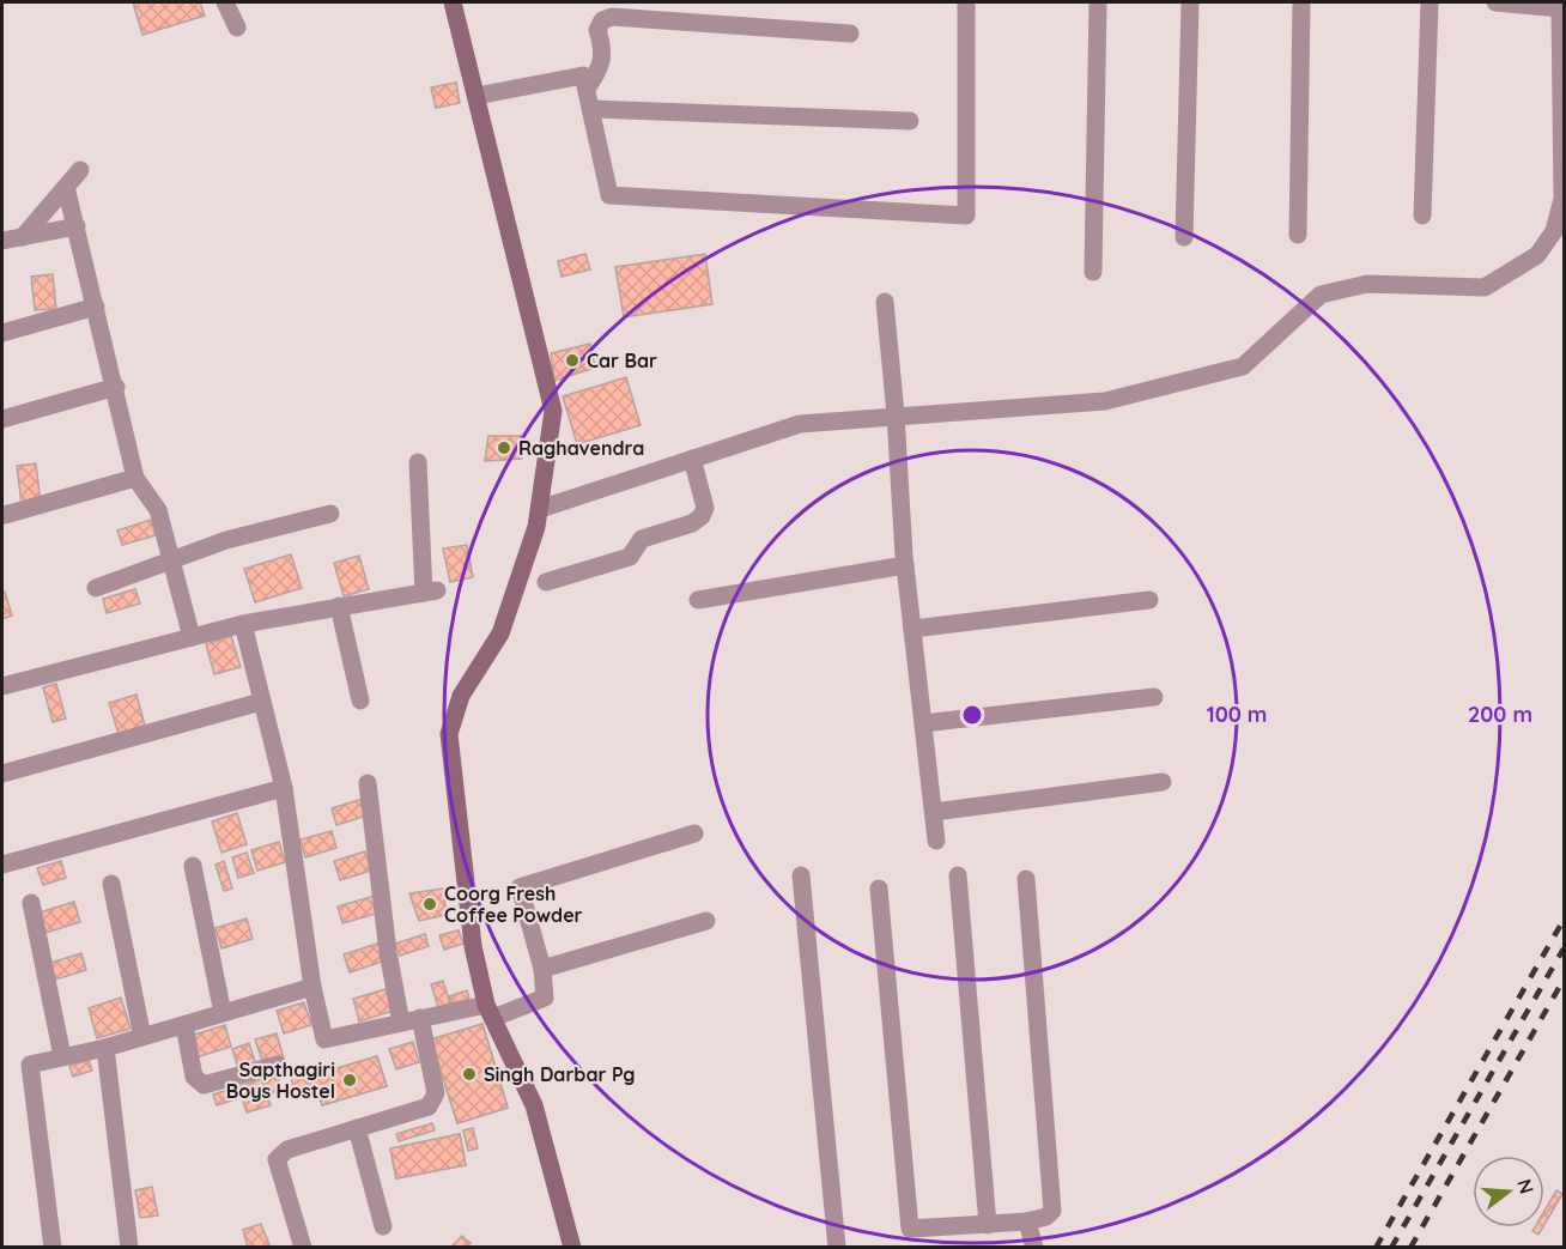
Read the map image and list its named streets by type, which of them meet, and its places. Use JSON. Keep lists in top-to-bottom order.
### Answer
{
  "places": [
    "Car Bar",
    "Raghavendra",
    "Coorg Fresh Coffee Powder",
    "Singh Darbar Pg",
    "Sapthagiri Boys Hostel"
  ],
  "north": "right",
  "rings": ["100 m", "200 m"]
}
